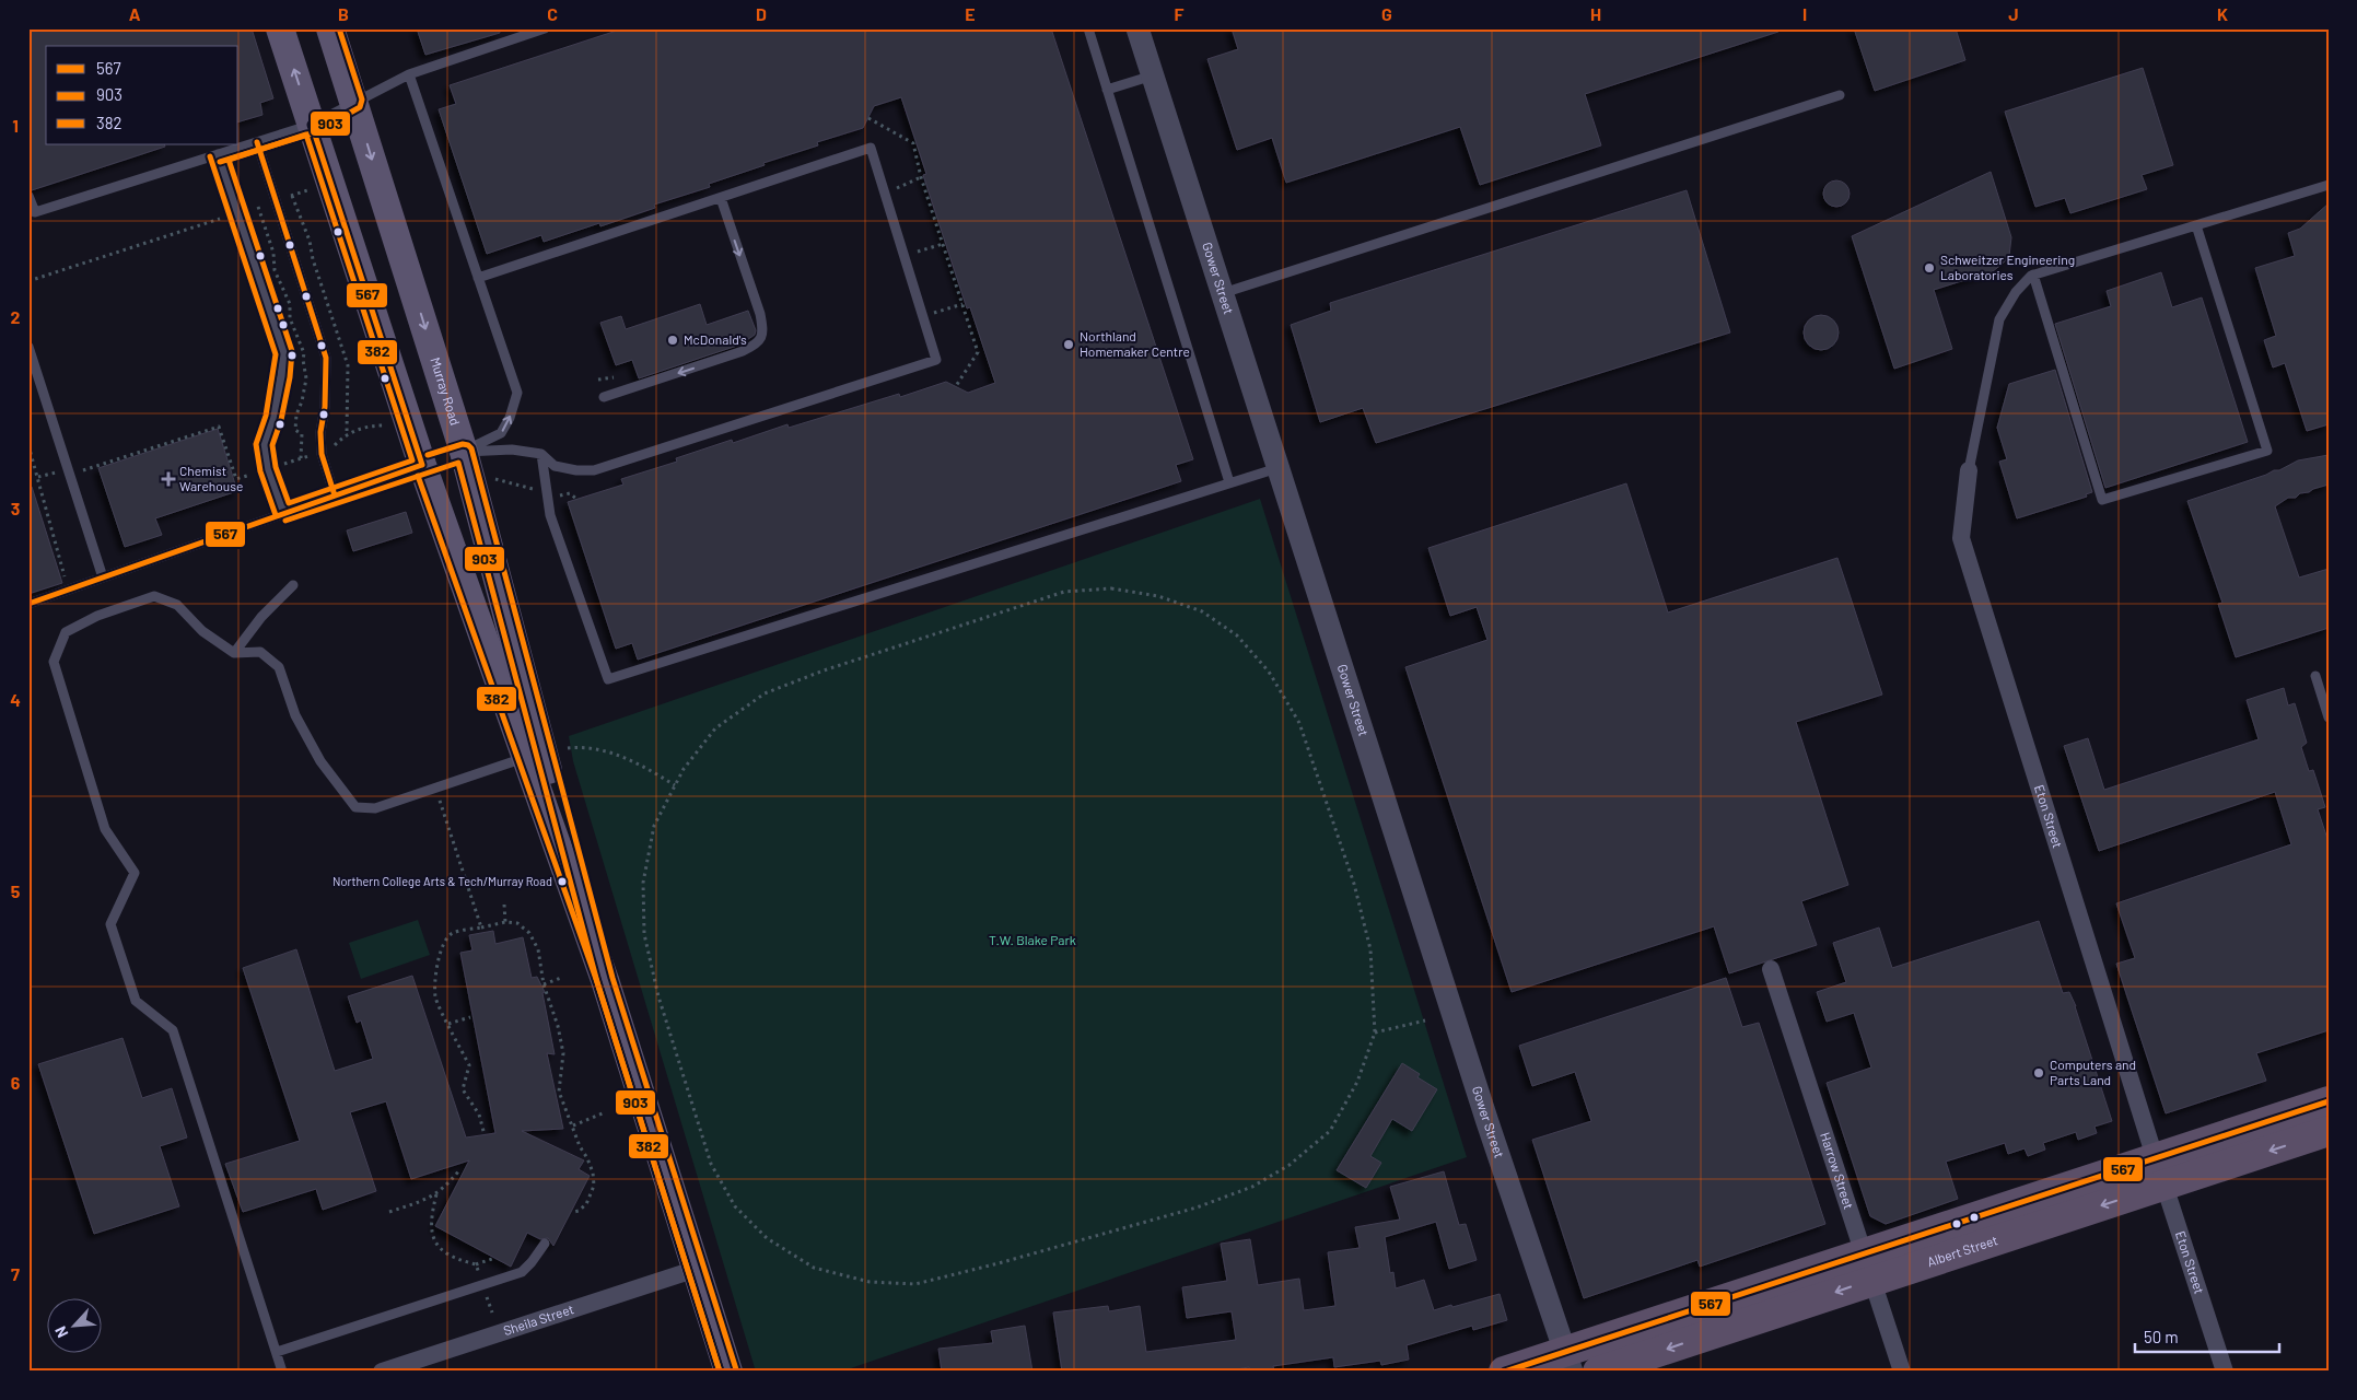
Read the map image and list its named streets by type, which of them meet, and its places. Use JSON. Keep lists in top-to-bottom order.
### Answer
{
  "streets": {
    "highway": ["Albert Street"],
    "main road": ["Murray Road"],
    "street": [
      "Gower Street",
      "Eton Street",
      "Harrow Street",
      "Sheila Street"
    ]
  },
  "crossings": [
    ["Gower Street", "Albert Street"],
    ["Murray Road", "Sheila Street"],
    ["Eton Street", "Albert Street"],
    ["Harrow Street", "Albert Street"]
  ],
  "parks": ["T.W. Blake Park"],
  "places": {
    "other": [
      "Schweitzer Engineering Laboratories",
      "McDonald's",
      "Northland Homemaker Centre",
      "Northern College Arts & Tech/Murray Road",
      "Computers and Parts Land"
    ],
    "health": ["Chemist Warehouse"]
  },
  "lines": ["transit line 903", "transit line 567", "transit line 382"],
  "legend": ["567", "903", "382"],
  "scale_bar": "50 m",
  "north": "bottom left",
  "grid": {
    "columns": [
      "A",
      "B",
      "C",
      "D",
      "E",
      "F",
      "G",
      "H",
      "I",
      "J",
      "K"
    ],
    "rows": [
      "1",
      "2",
      "3",
      "4",
      "5",
      "6",
      "7"
    ]
  }
}
